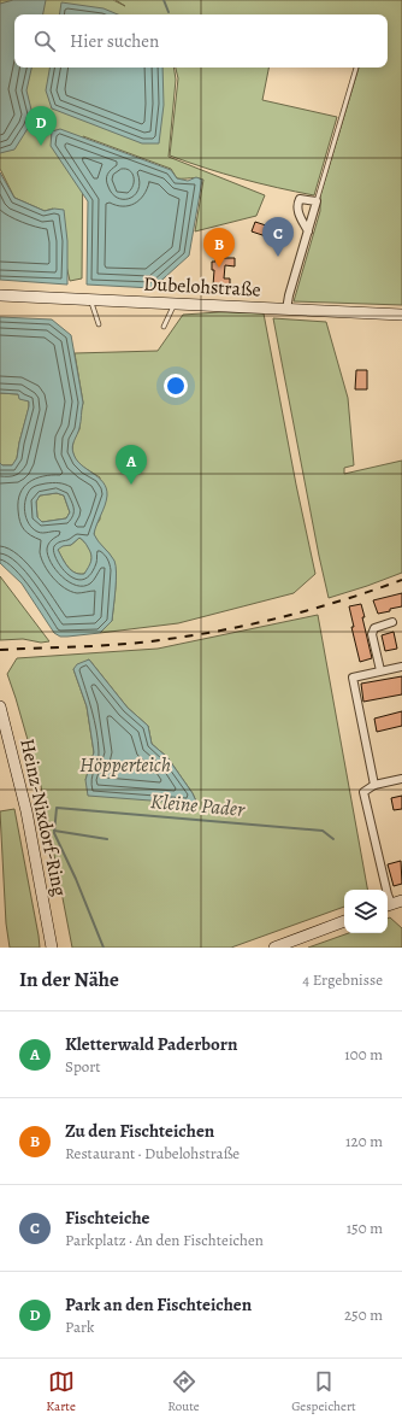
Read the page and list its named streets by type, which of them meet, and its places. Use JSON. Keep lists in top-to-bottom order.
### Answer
{
  "streets": {
    "main road": ["Dubelohstraße", "Heinz-Nixdorf-Ring"]
  },
  "water": ["Höpperteich", "Kleine Pader"],
  "page": {
    "search": "Hier suchen",
    "pins": [
      "D",
      "C",
      "B",
      "A"
    ],
    "heading": ["In der Nähe", "4 Ergebnisse"],
    "list": [
      {
        "mark": "A",
        "name": "Kletterwald Paderborn",
        "note": "Sport",
        "value": "100 m"
      },
      {
        "mark": "B",
        "name": "Zu den Fischteichen",
        "note": "Restaurant · Dubelohstraße",
        "value": "120 m"
      },
      {
        "mark": "C",
        "name": "Fischteiche",
        "note": "Parkplatz · An den Fischteichen",
        "value": "150 m"
      },
      {
        "mark": "D",
        "name": "Park an den Fischteichen",
        "note": "Park",
        "value": "250 m"
      }
    ],
    "nav": ["Karte", "Route", "Gespeichert"]
  }
}
